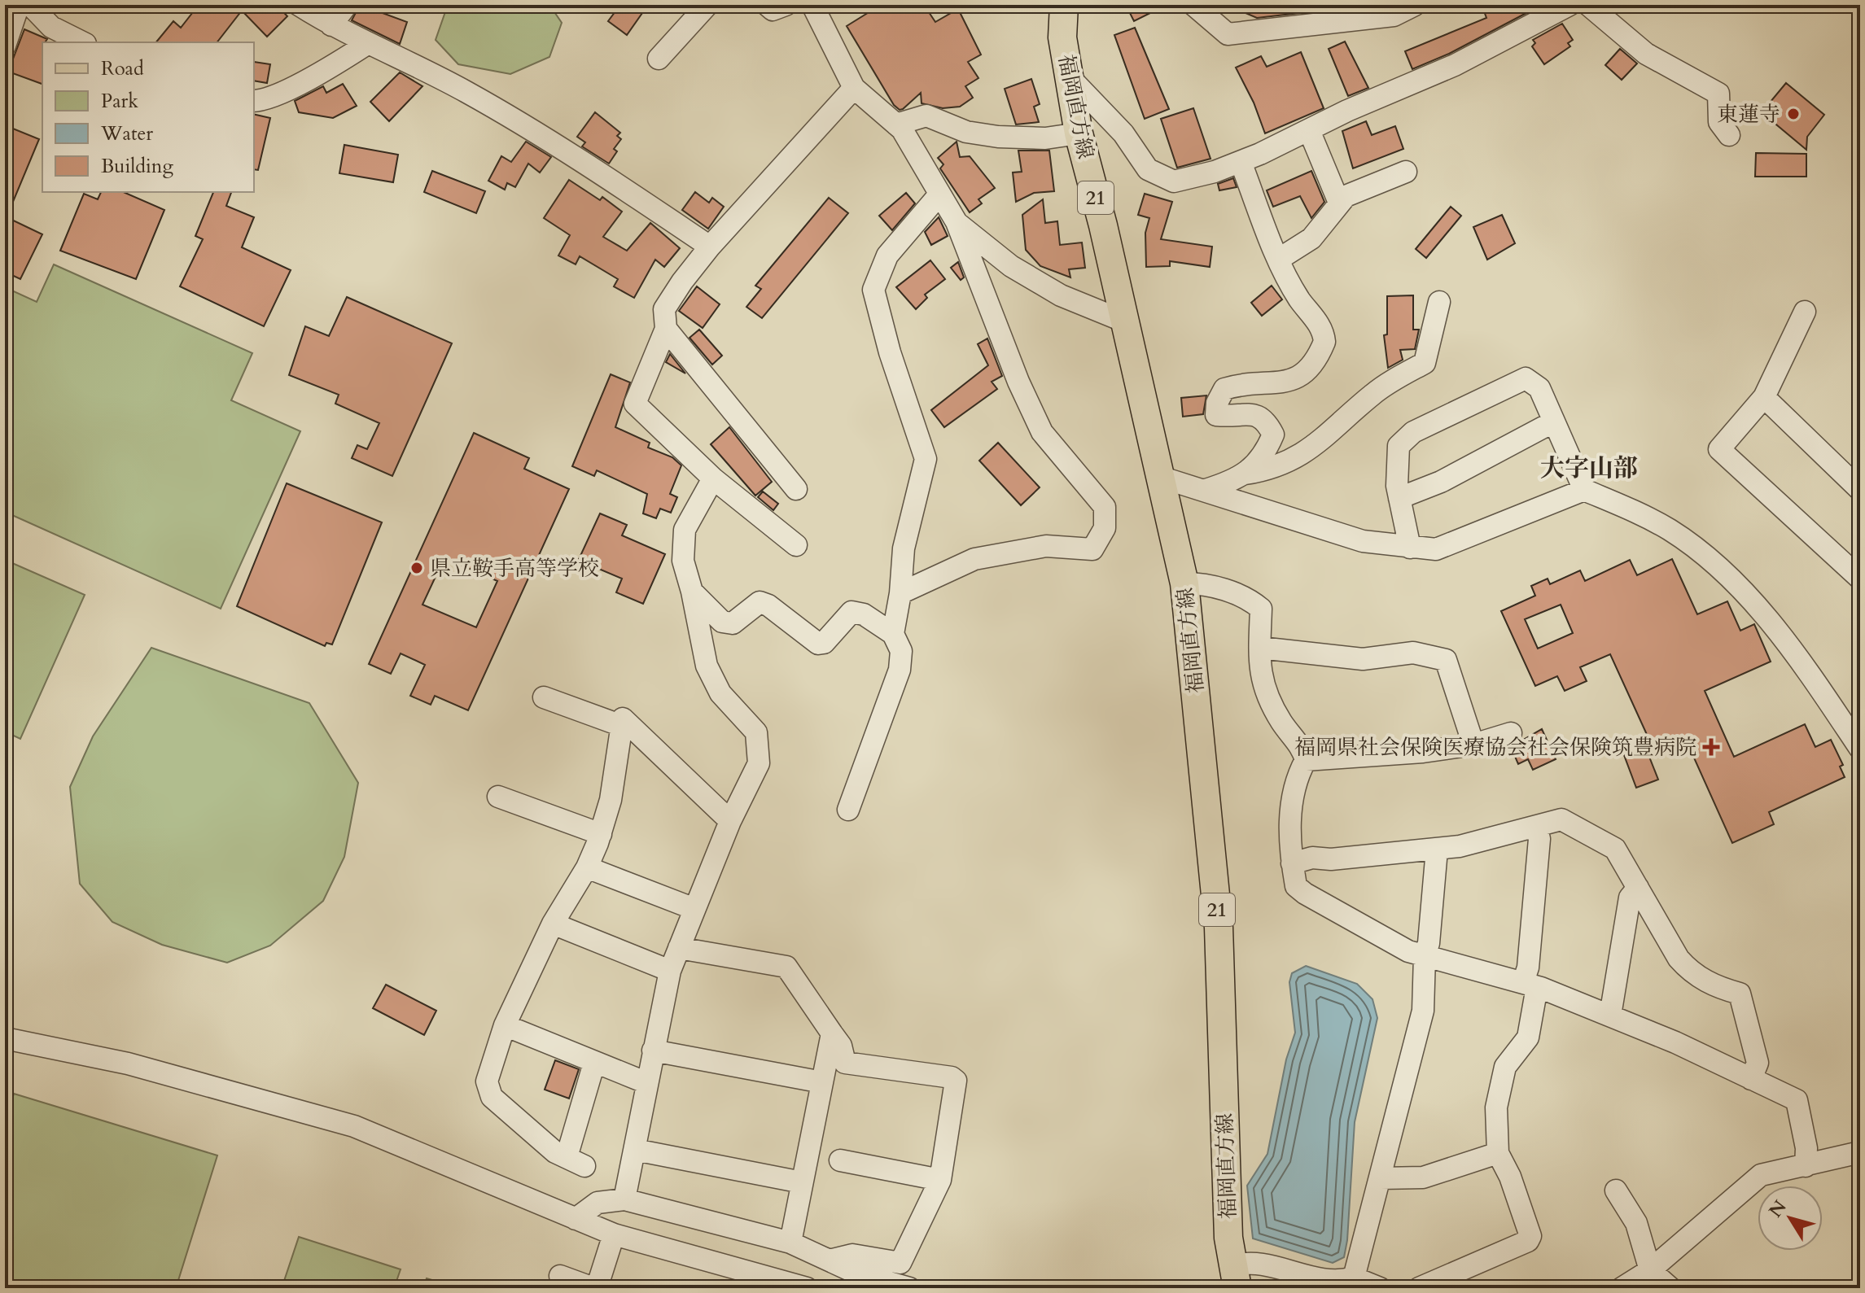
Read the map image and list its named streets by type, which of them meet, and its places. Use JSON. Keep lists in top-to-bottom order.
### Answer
{
  "streets": {
    "main road": ["福岡直方線", "21"]
  },
  "districts": ["大字山部"],
  "places": {
    "other": ["東蓮寺", "県立鞍手高等学校"],
    "health": ["福岡県社会保険医療協会社会保険筑豊病院"]
  },
  "legend": [
    "Road",
    "Park",
    "Water",
    "Building"
  ],
  "north": "top left"
}
